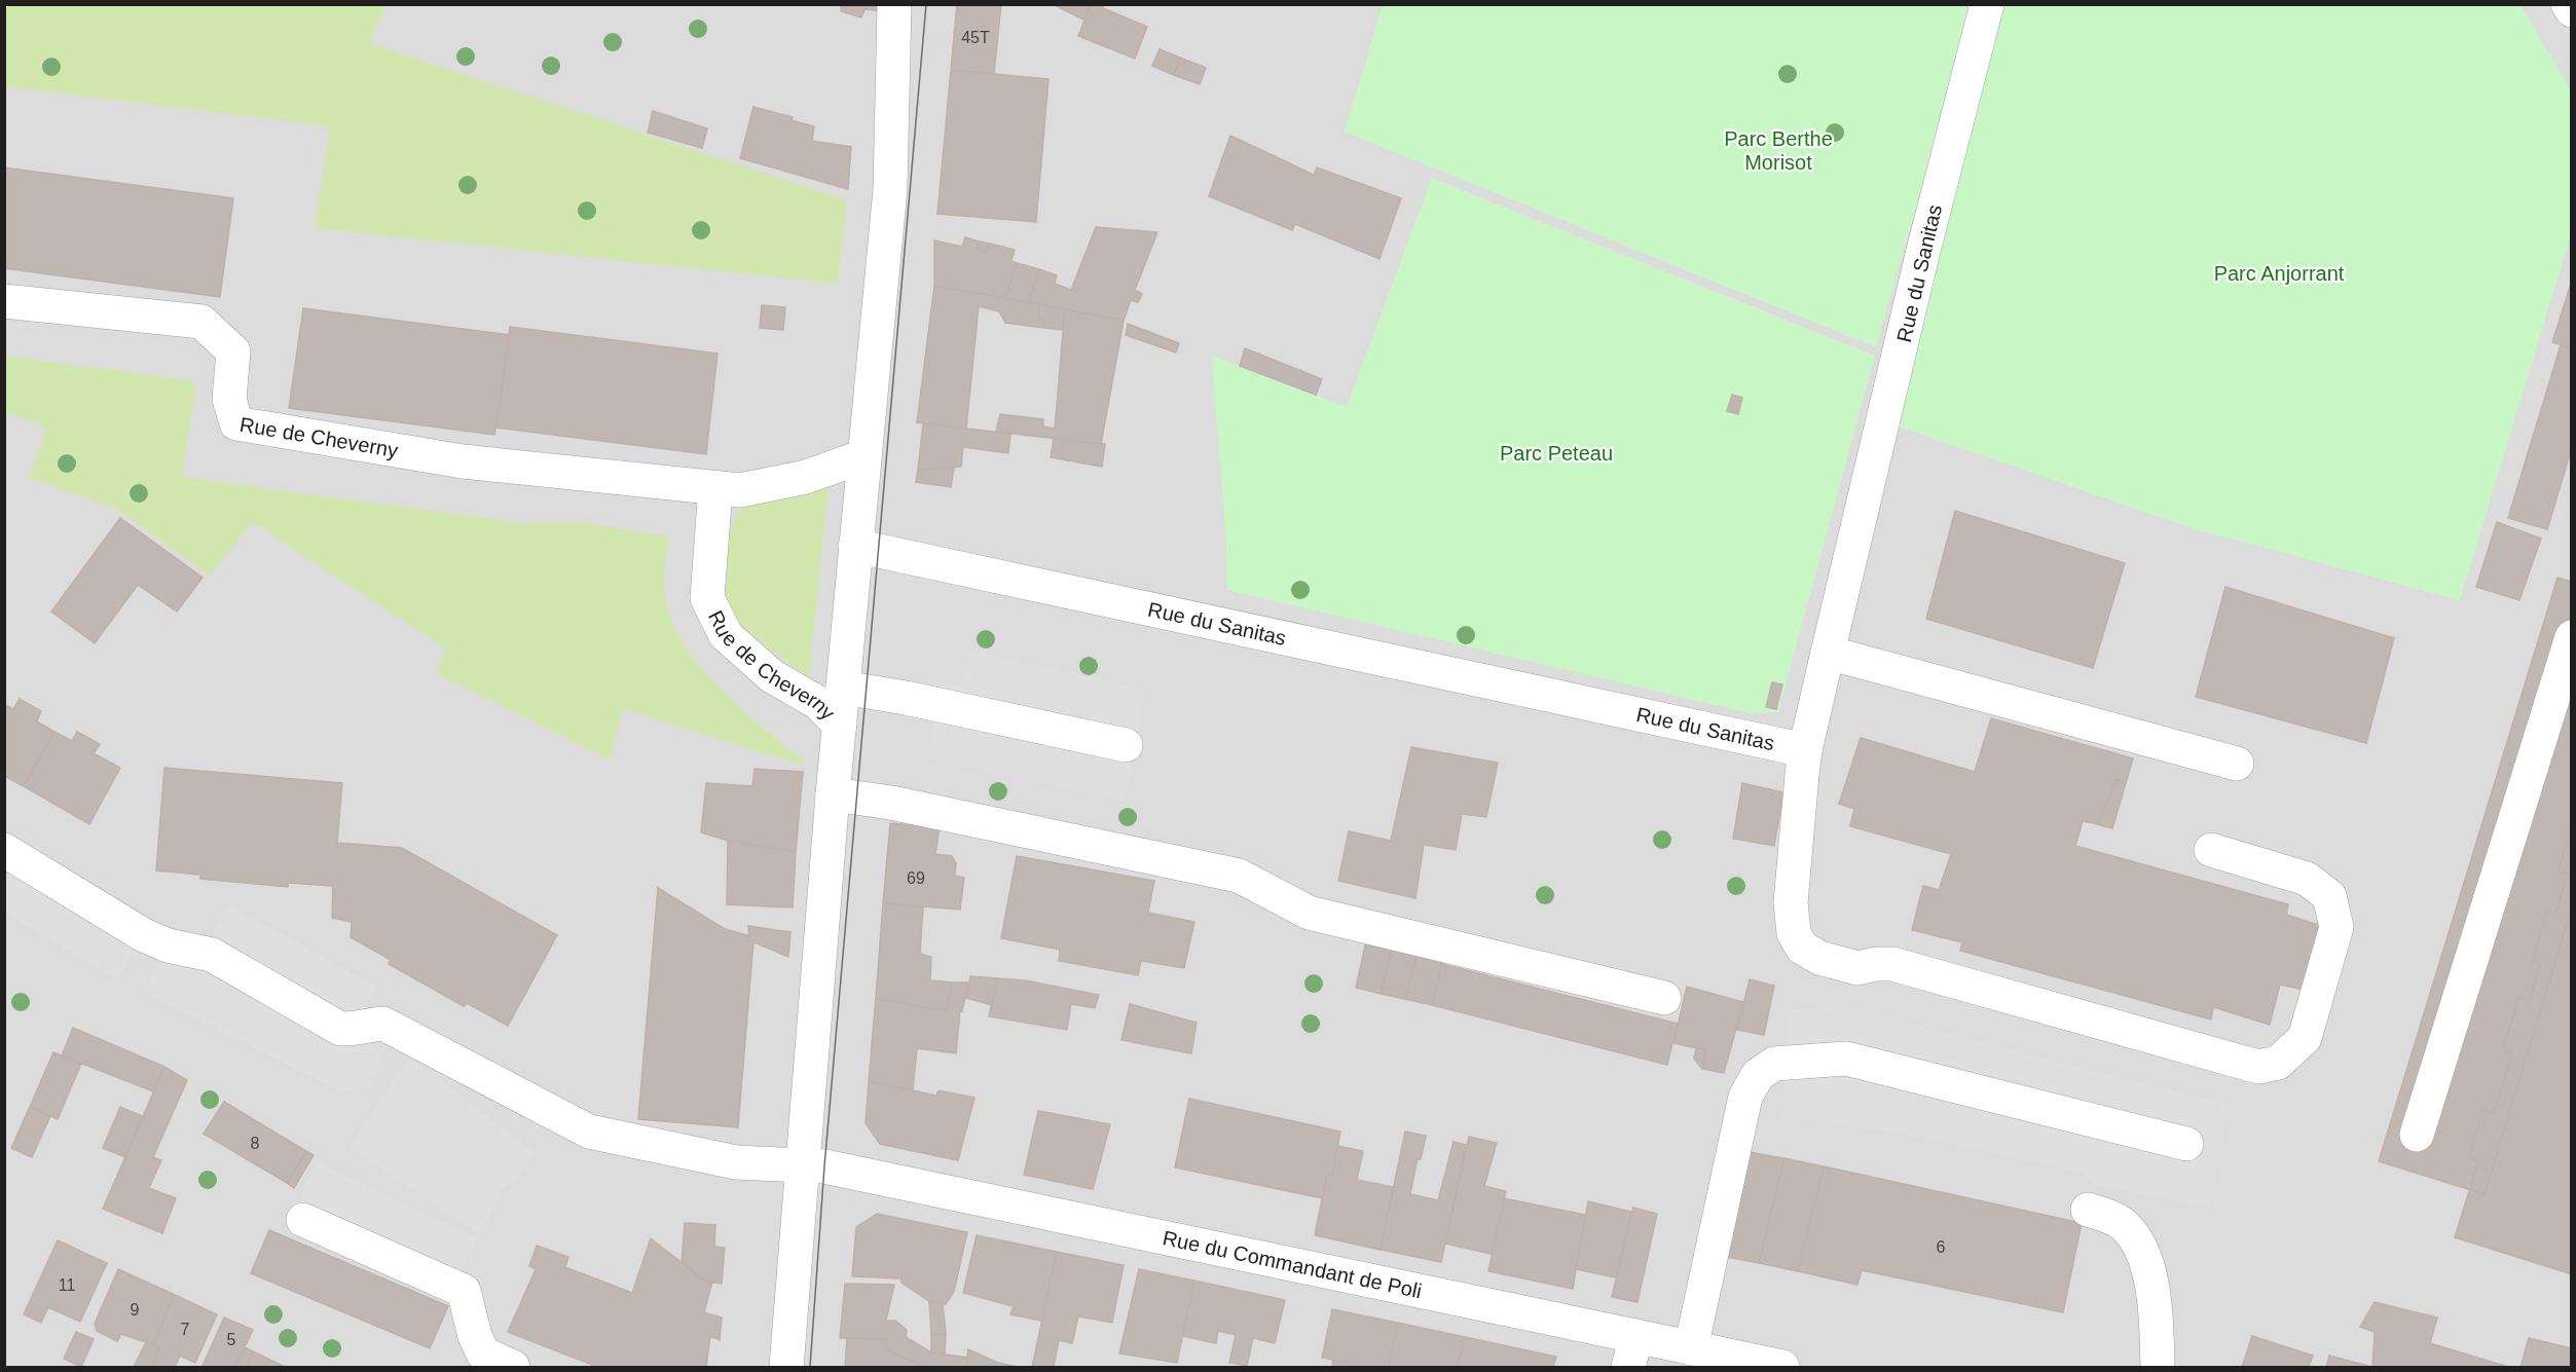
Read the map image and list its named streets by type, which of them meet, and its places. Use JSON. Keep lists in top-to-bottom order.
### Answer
{
  "streets": {
    "street": ["Rue du Sanitas", "Rue de Cheverny", "Rue du Commandant de Poli"]
  },
  "parks": ["Parc Berthe Morisot", "Parc Anjorrant", "Parc Peteau"],
  "house_numbers": [
    "45T",
    "69",
    "8",
    "6",
    "11",
    "9",
    "7",
    "5"
  ]
}
